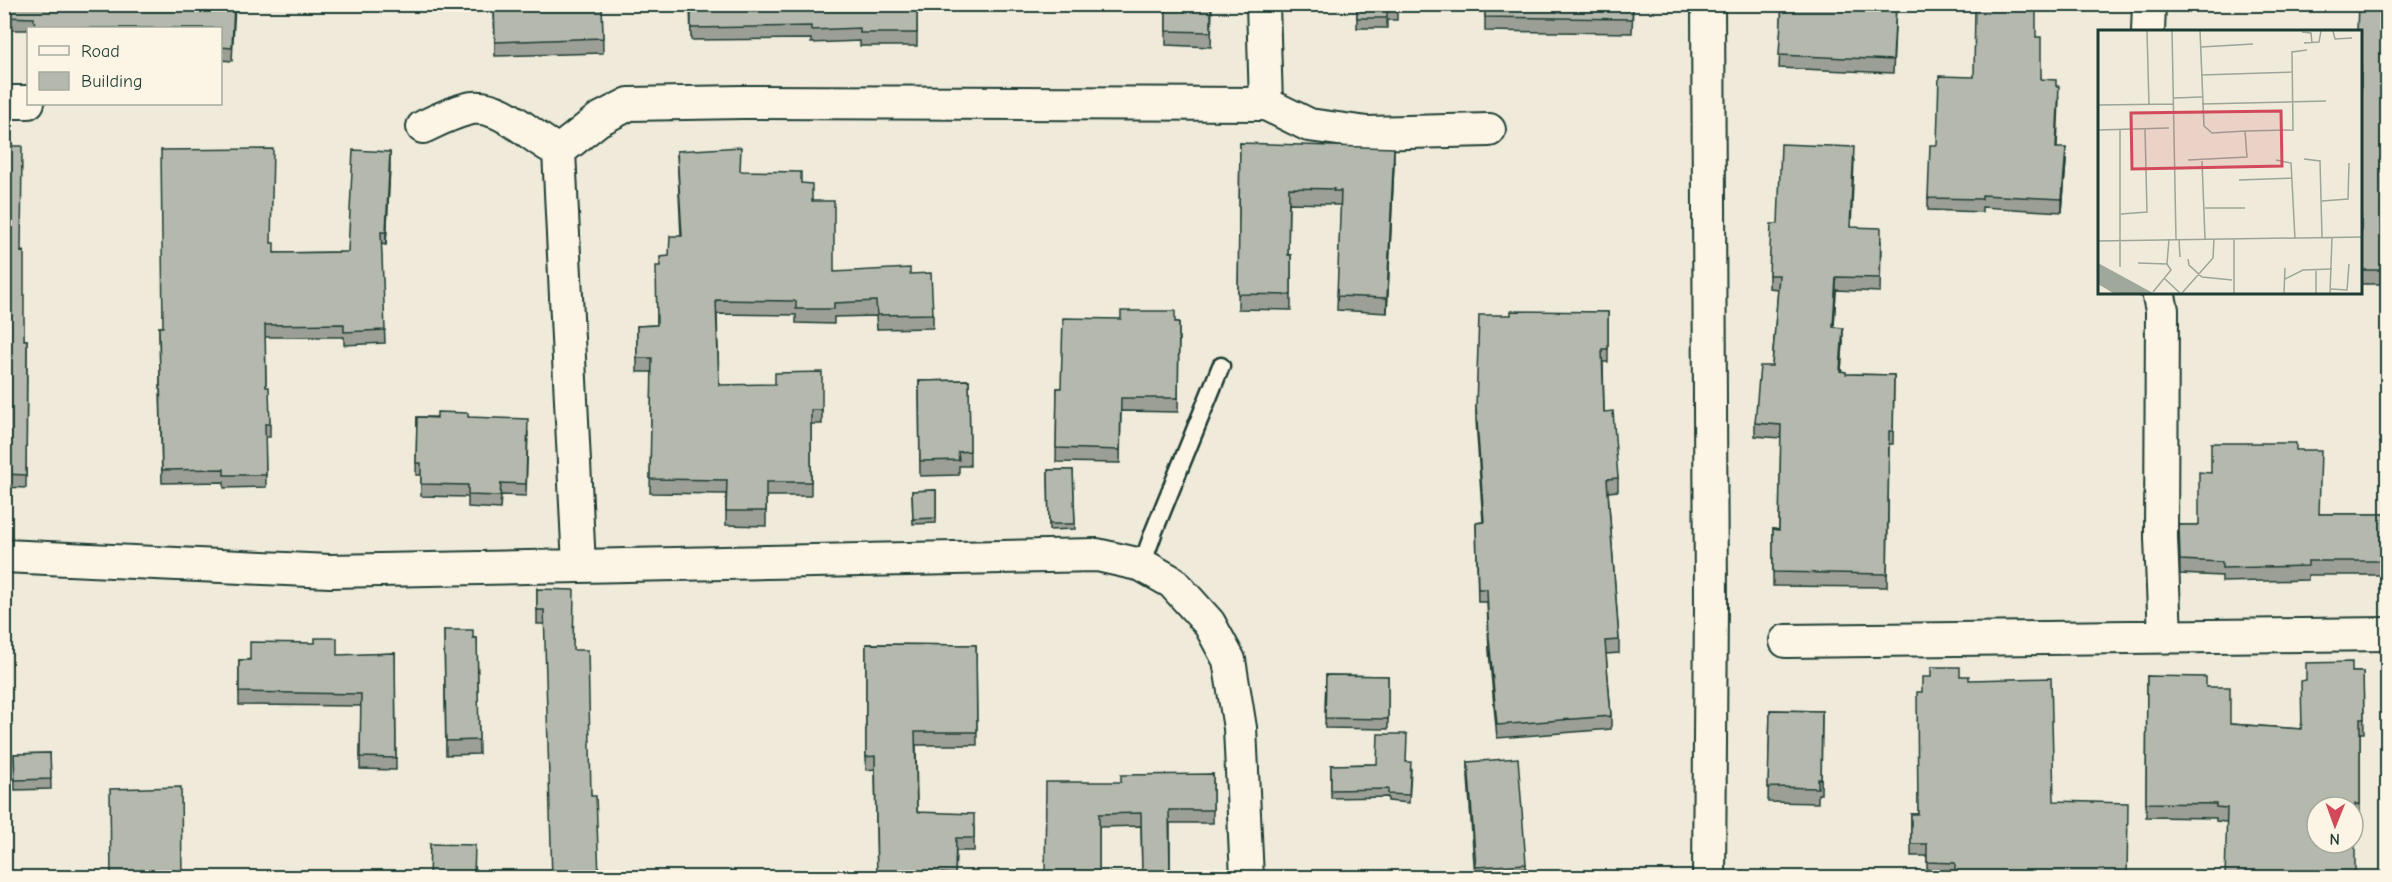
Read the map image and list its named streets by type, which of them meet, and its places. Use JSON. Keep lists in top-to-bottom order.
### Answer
{
  "legend": ["Road", "Building"],
  "north": "bottom"
}
